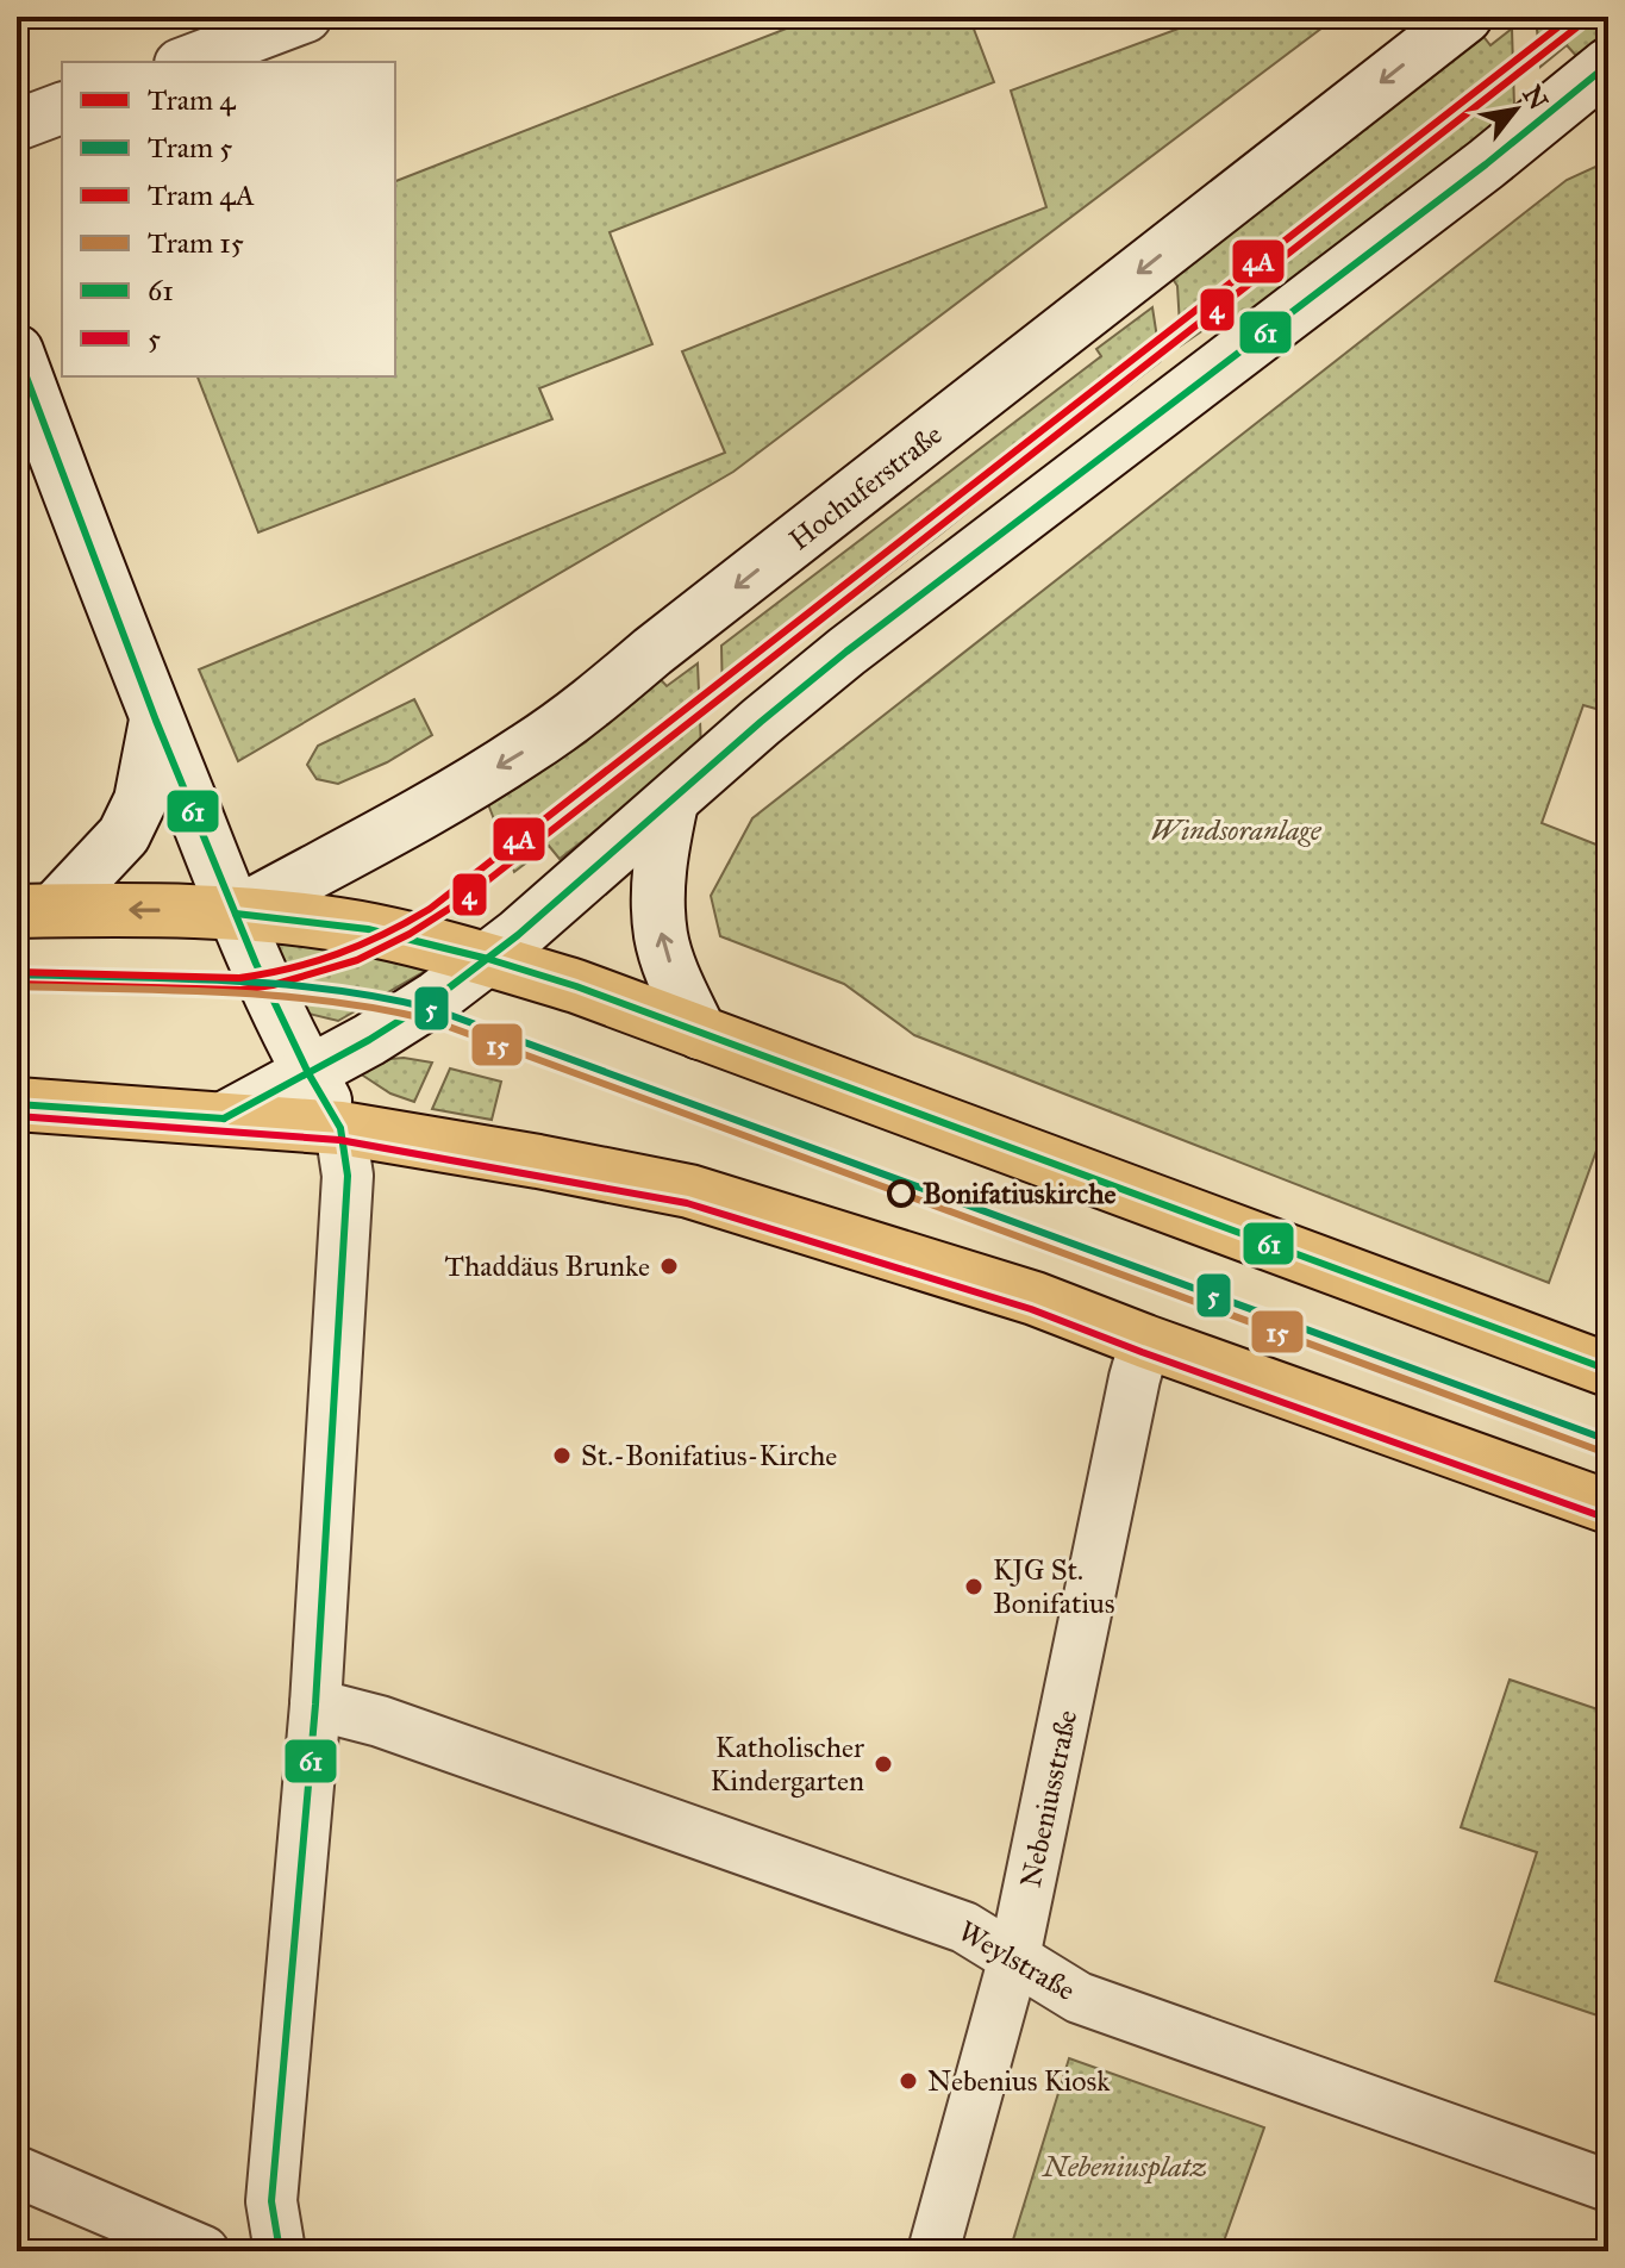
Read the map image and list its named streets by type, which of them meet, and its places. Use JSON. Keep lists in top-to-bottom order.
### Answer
{
  "streets": {
    "street": ["Hochuferstraße", "Nebeniusstraße", "Weylstraße"]
  },
  "crossings": [
    ["Nebeniusstraße", "Weylstraße"]
  ],
  "parks": ["Windsoranlage", "Nebeniusplatz"],
  "places": [
    "Bonifatiuskirche",
    "Thaddäus Brunke",
    "St.-Bonifatius-Kirche",
    "KJG St. Bonifatius",
    "Katholischer Kindergarten",
    "Nebenius Kiosk"
  ],
  "lines": [
    "tram line 4",
    "tram line 4A",
    "transit line 61",
    "tram line 5",
    "tram line 15",
    "transit line 5"
  ],
  "legend": [
    "Tram 4",
    "Tram 5",
    "Tram 4A",
    "Tram 15",
    "61",
    "5"
  ],
  "north": "top right"
}
